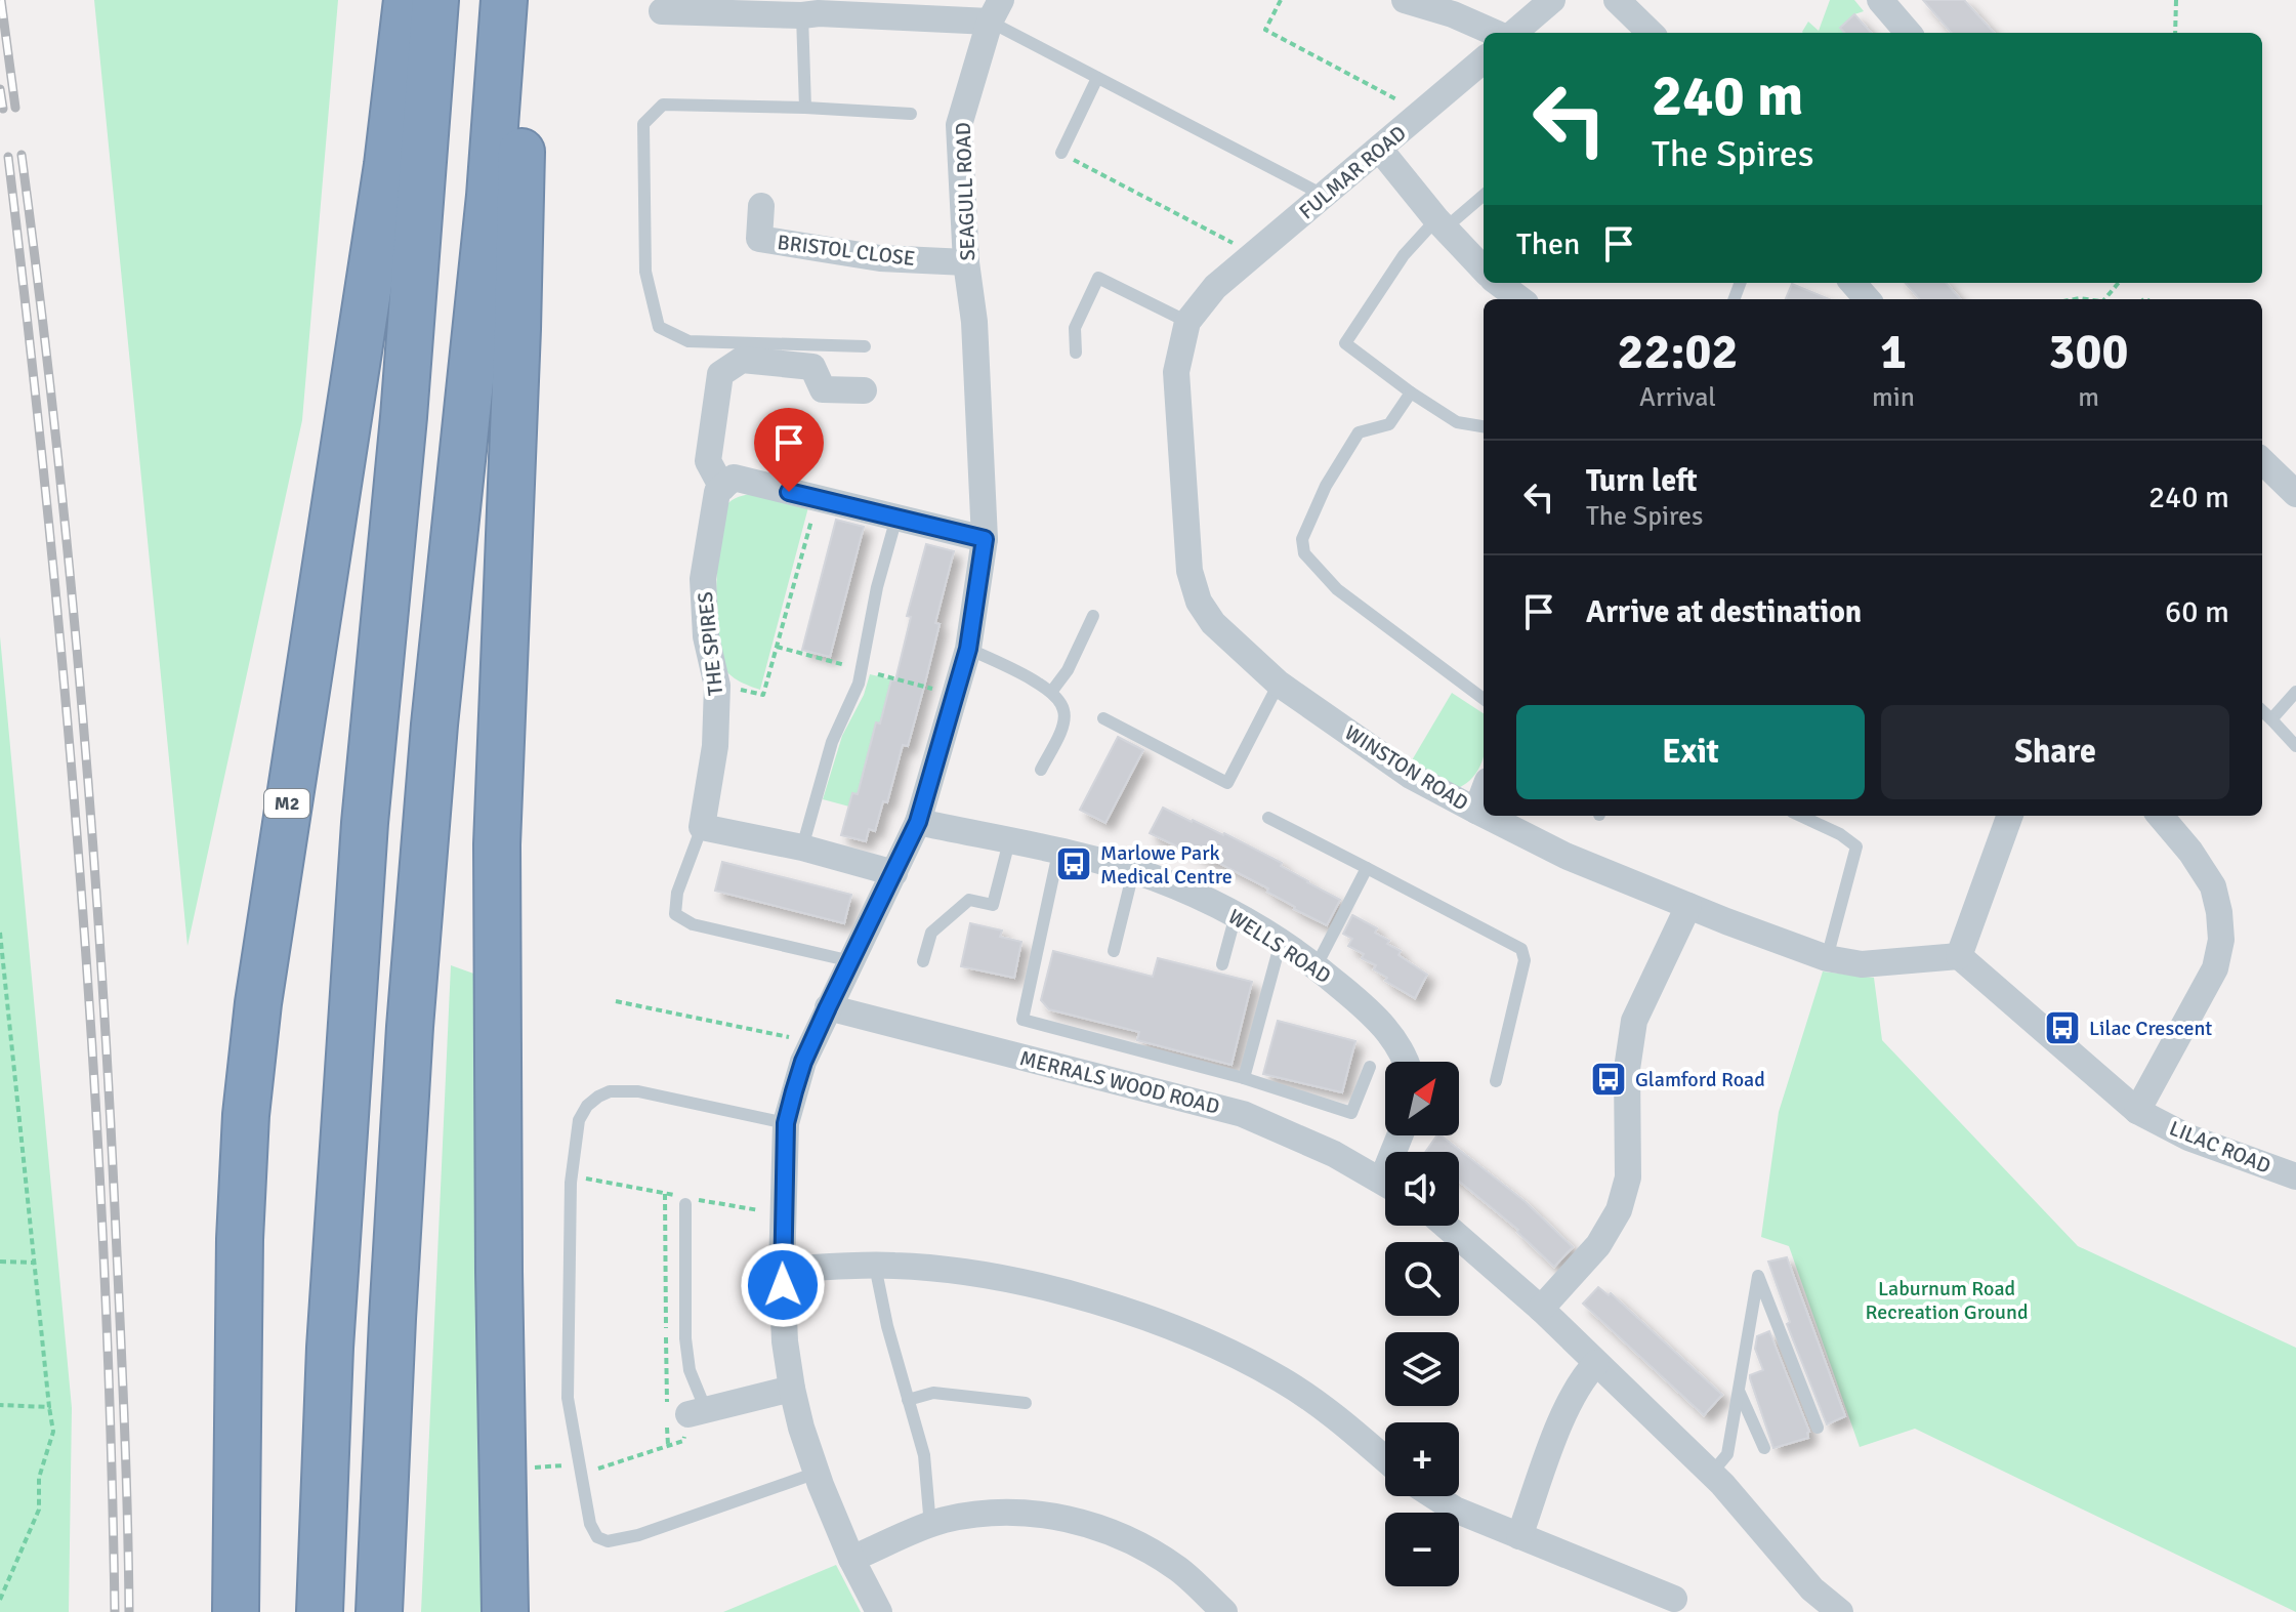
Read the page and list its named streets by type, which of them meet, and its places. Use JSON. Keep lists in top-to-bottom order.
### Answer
{
  "streets": {
    "highway": ["M2"],
    "street": [
      "FULMAR ROAD",
      "SEAGULL ROAD",
      "BRISTOL CLOSE",
      "THE SPIRES",
      "WINSTON ROAD",
      "WELLS ROAD",
      "MERRALS WOOD ROAD",
      "LILAC ROAD"
    ]
  },
  "crossings": [
    ["FULMAR ROAD", "WINSTON ROAD"],
    ["SEAGULL ROAD", "BRISTOL CLOSE"],
    ["SEAGULL ROAD", "WELLS ROAD"],
    ["SEAGULL ROAD", "MERRALS WOOD ROAD"],
    ["WINSTON ROAD", "LILAC ROAD"]
  ],
  "parks": ["Laburnum Road Recreation Ground"],
  "places": {
    "bus stop": ["Marlowe Park Medical Centre", "Lilac Crescent", "Glamford Road"]
  },
  "north": "top right",
  "page": {
    "turn": ["240 m", "The Spires"],
    "then": "Then",
    "eta": [
      "22:02",
      "Arrival",
      "1",
      "min",
      "300",
      "m"
    ],
    "list": [
      {
        "name": "Turn left",
        "note": "The Spires",
        "value": "240 m"
      },
      {
        "name": "Arrive at destination",
        "value": "60 m"
      }
    ],
    "buttons": ["Exit", "Share"],
    "map_buttons": ["+", "−"]
  }
}
